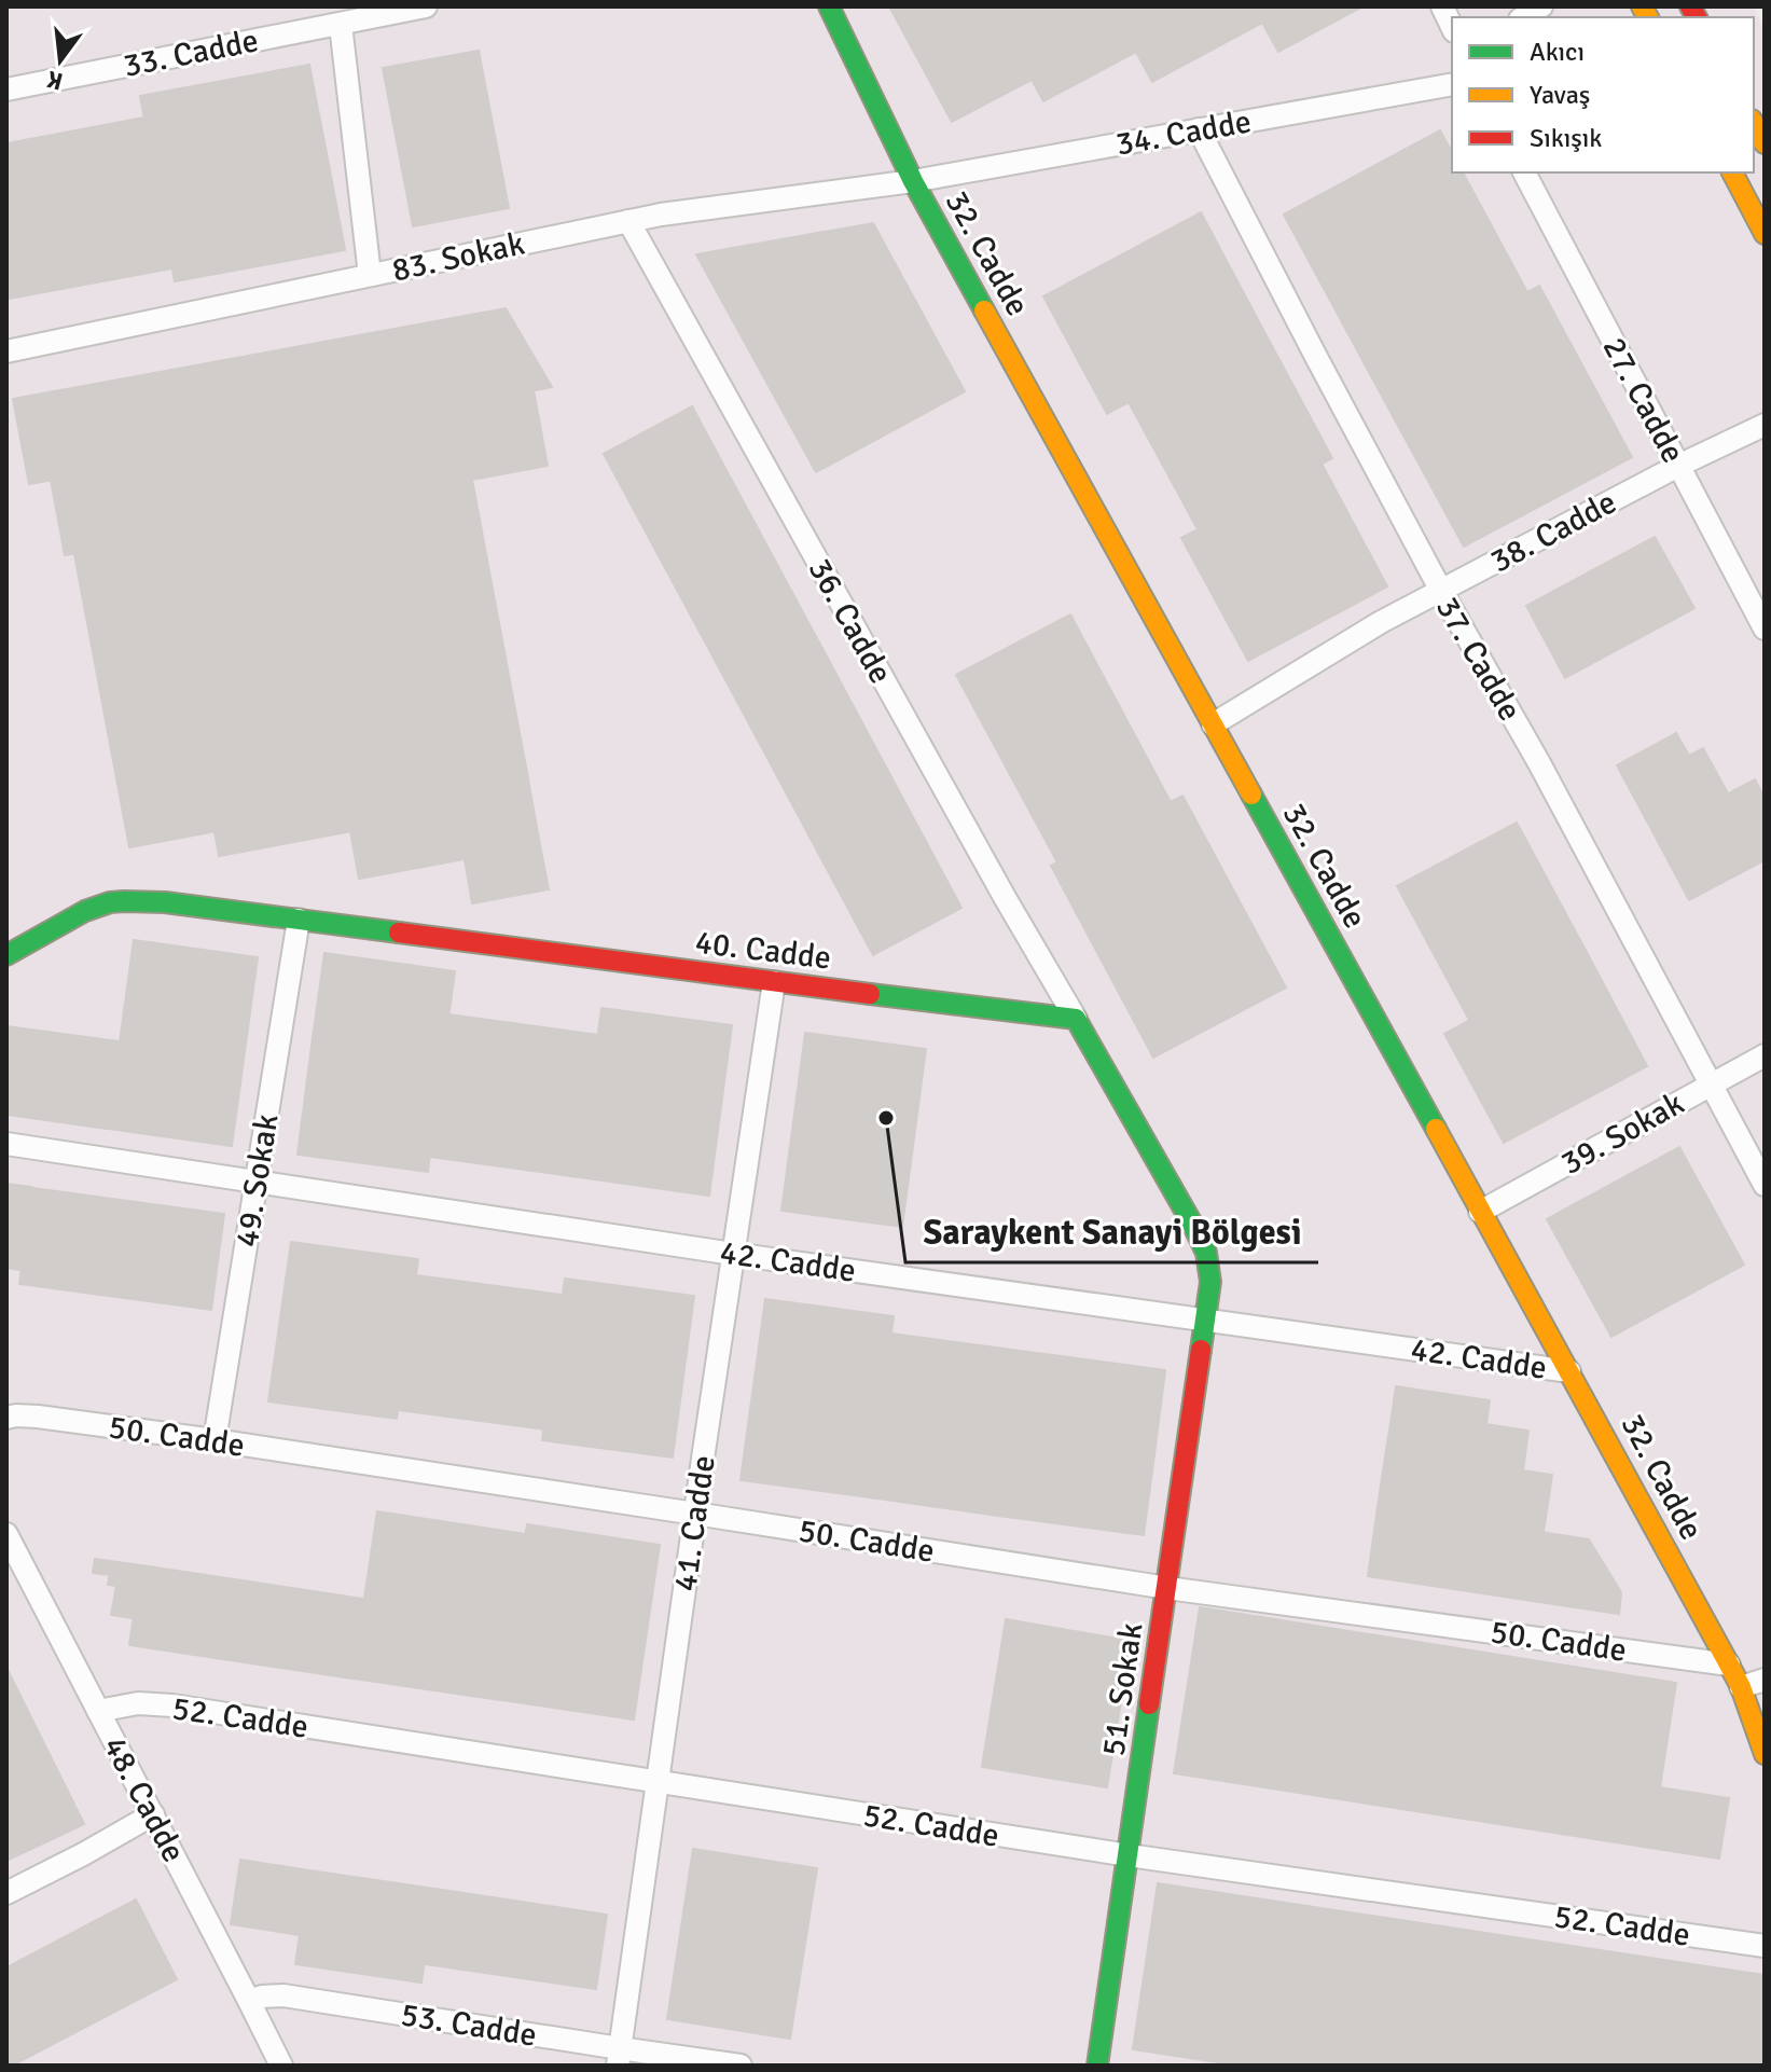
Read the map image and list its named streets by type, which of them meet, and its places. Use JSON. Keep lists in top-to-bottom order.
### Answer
{
  "streets": {
    "street": [
      "33. Cadde",
      "34. Cadde",
      "32. Cadde",
      "83. Sokak",
      "27. Cadde",
      "38. Cadde",
      "36. Cadde",
      "37. Cadde",
      "40. Cadde",
      "39. Sokak",
      "49. Sokak",
      "42. Cadde",
      "50. Cadde",
      "41. Cadde",
      "51. Sokak",
      "52. Cadde",
      "48. Cadde",
      "53. Cadde"
    ]
  },
  "crossings": [
    ["34. Cadde", "32. Cadde"],
    ["34. Cadde", "83. Sokak"],
    ["34. Cadde", "37. Cadde"],
    ["32. Cadde", "83. Sokak"],
    ["32. Cadde", "38. Cadde"],
    ["32. Cadde", "39. Sokak"],
    ["32. Cadde", "42. Cadde"],
    ["32. Cadde", "50. Cadde"],
    ["83. Sokak", "36. Cadde"],
    ["27. Cadde", "38. Cadde"],
    ["38. Cadde", "37. Cadde"],
    ["36. Cadde", "40. Cadde"],
    ["37. Cadde", "39. Sokak"],
    ["40. Cadde", "49. Sokak"],
    ["40. Cadde", "41. Cadde"],
    ["49. Sokak", "42. Cadde"],
    ["49. Sokak", "50. Cadde"],
    ["42. Cadde", "41. Cadde"],
    ["42. Cadde", "51. Sokak"],
    ["50. Cadde", "41. Cadde"],
    ["50. Cadde", "51. Sokak"],
    ["41. Cadde", "52. Cadde"],
    ["41. Cadde", "53. Cadde"],
    ["51. Sokak", "52. Cadde"],
    ["52. Cadde", "48. Cadde"],
    ["48. Cadde", "53. Cadde"]
  ],
  "places": ["Saraykent Sanayi Bölgesi"],
  "legend": ["Akıcı", "Yavaş", "Sıkışık"],
  "north": "bottom"
}
